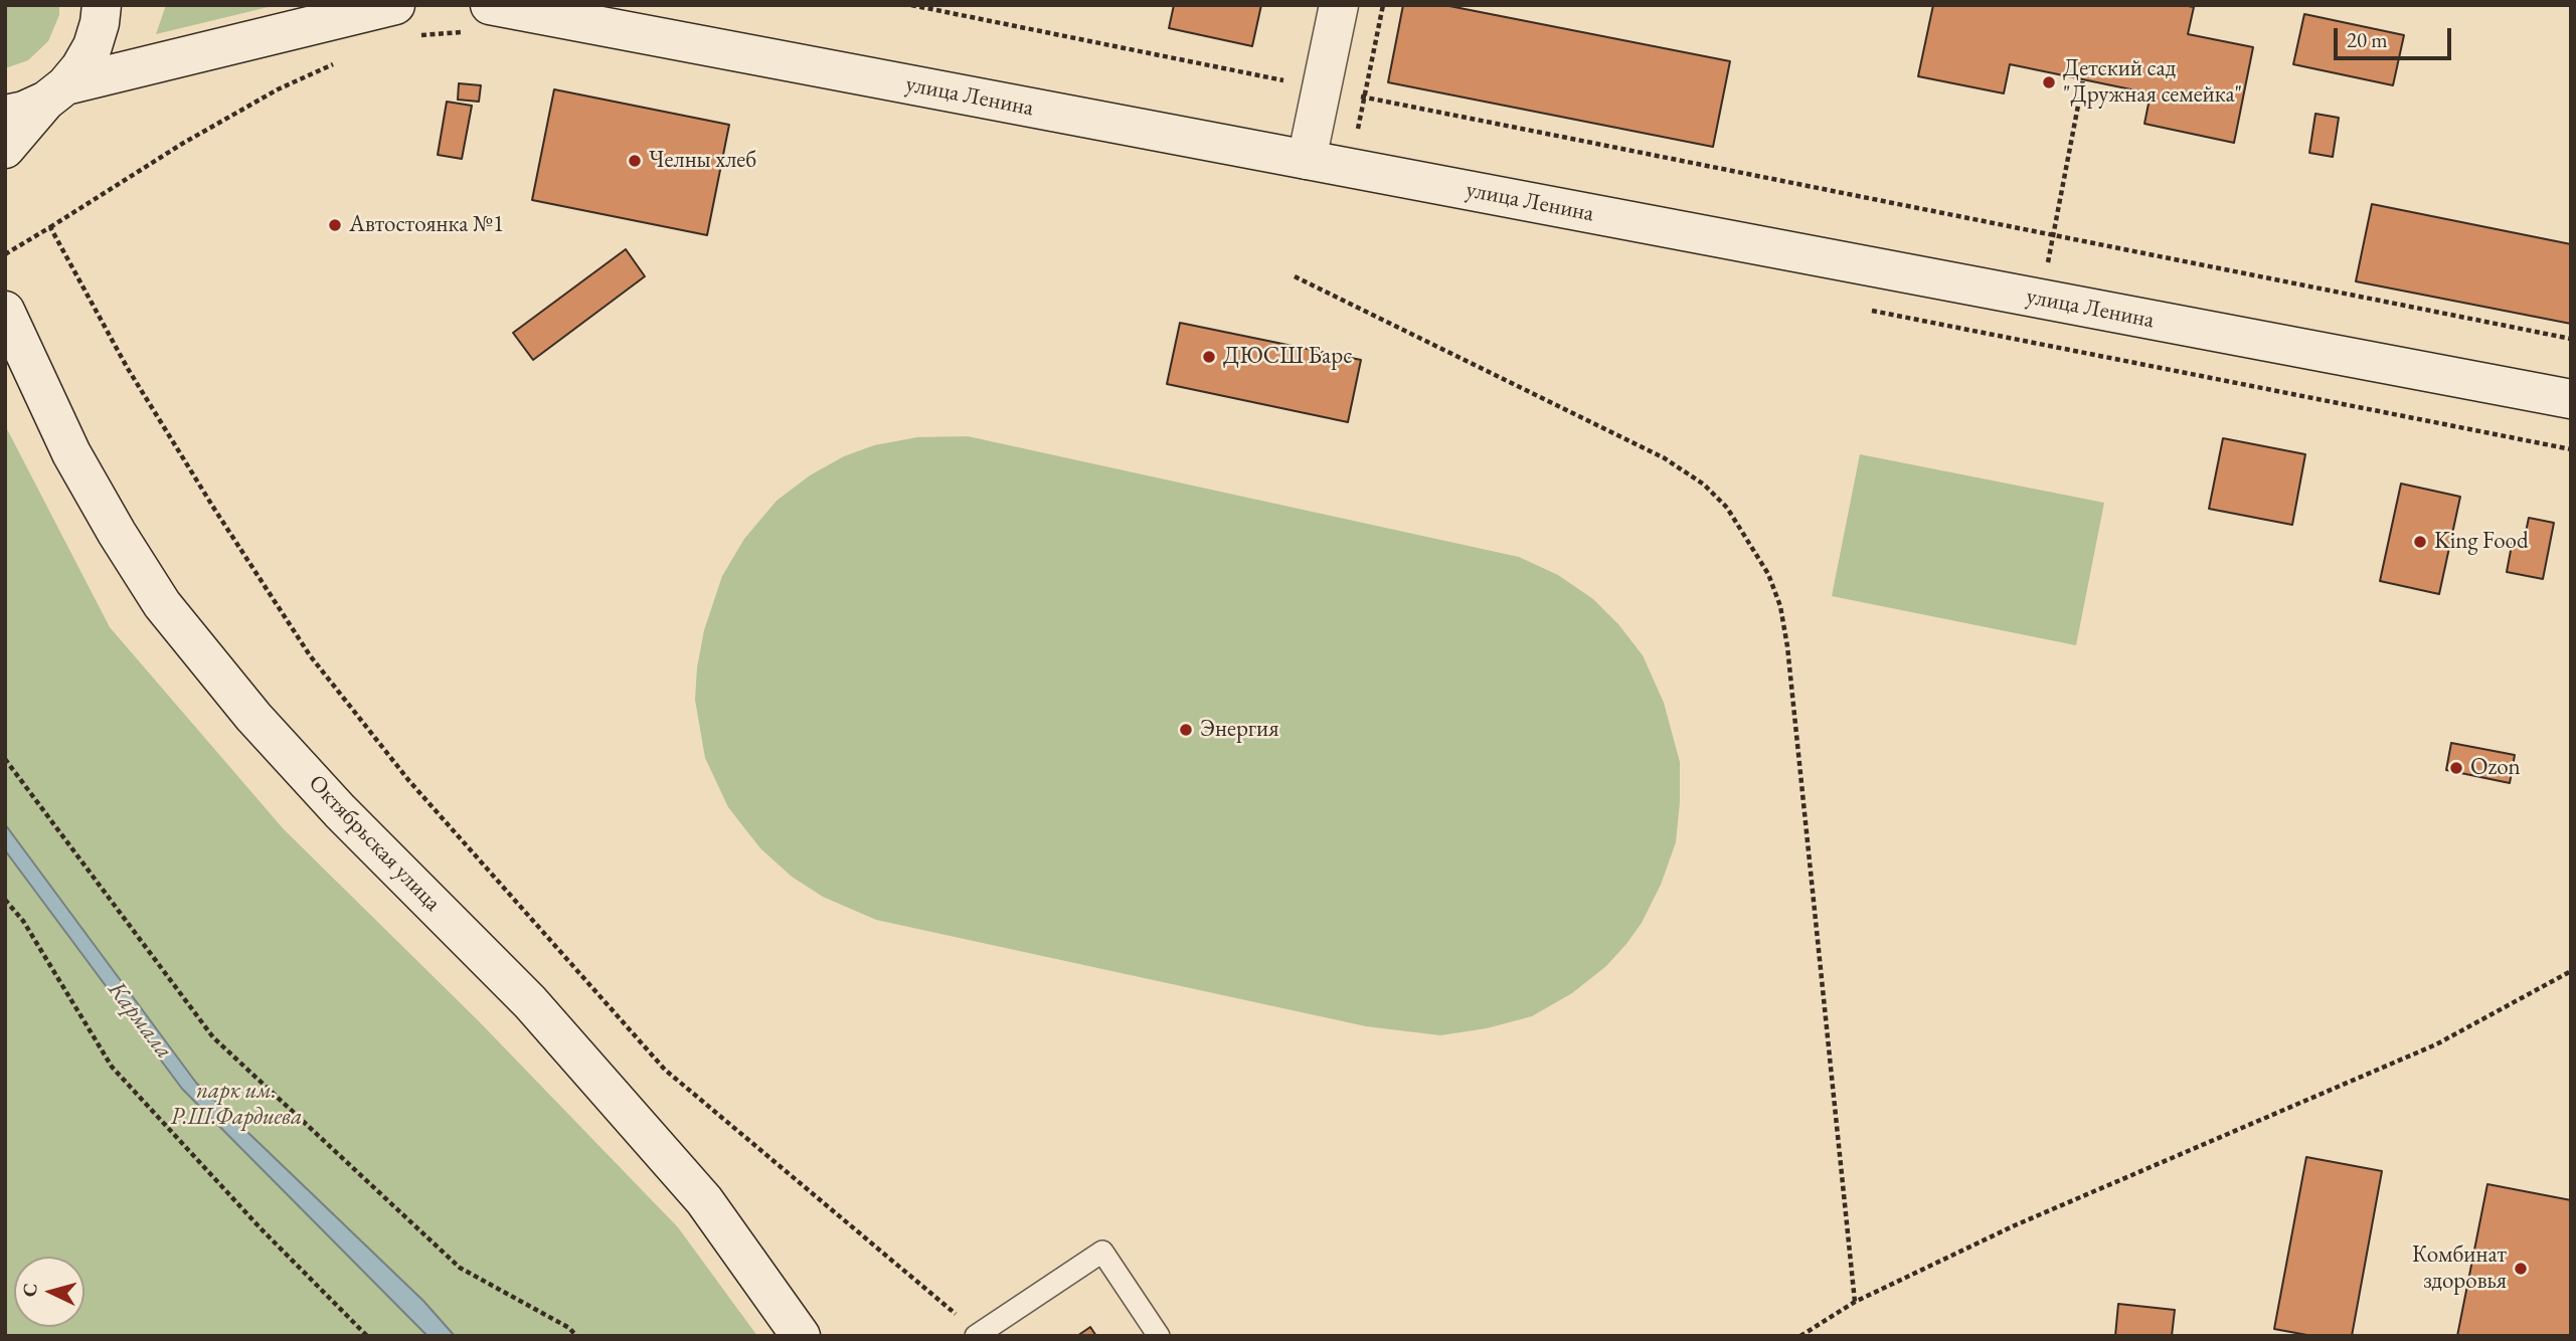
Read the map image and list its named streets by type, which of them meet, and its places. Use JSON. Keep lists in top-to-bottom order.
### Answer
{
  "streets": {
    "street": ["улица Ленина", "Октябрьская улица"]
  },
  "water": ["Кармала"],
  "parks": ["парк им. Р.Ш.Фардиева"],
  "places": [
    "Детский сад \"Дружная семейка\"",
    "Челны хлеб",
    "Автостоянка №1",
    "ДЮСШ Барс",
    "King Food",
    "Энергия",
    "Ozon",
    "Комбинат здоровья"
  ],
  "scale_bar": "20 m",
  "north": "left"
}
